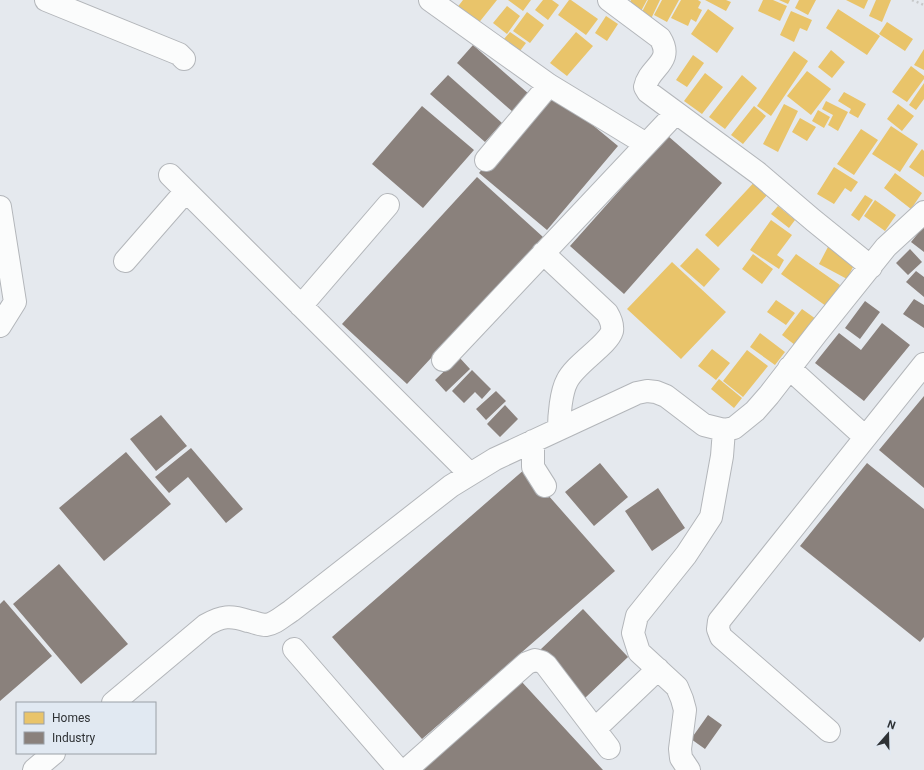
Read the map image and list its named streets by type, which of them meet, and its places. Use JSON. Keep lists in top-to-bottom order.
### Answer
{
  "legend": ["Homes", "Industry"],
  "north": "top"
}
